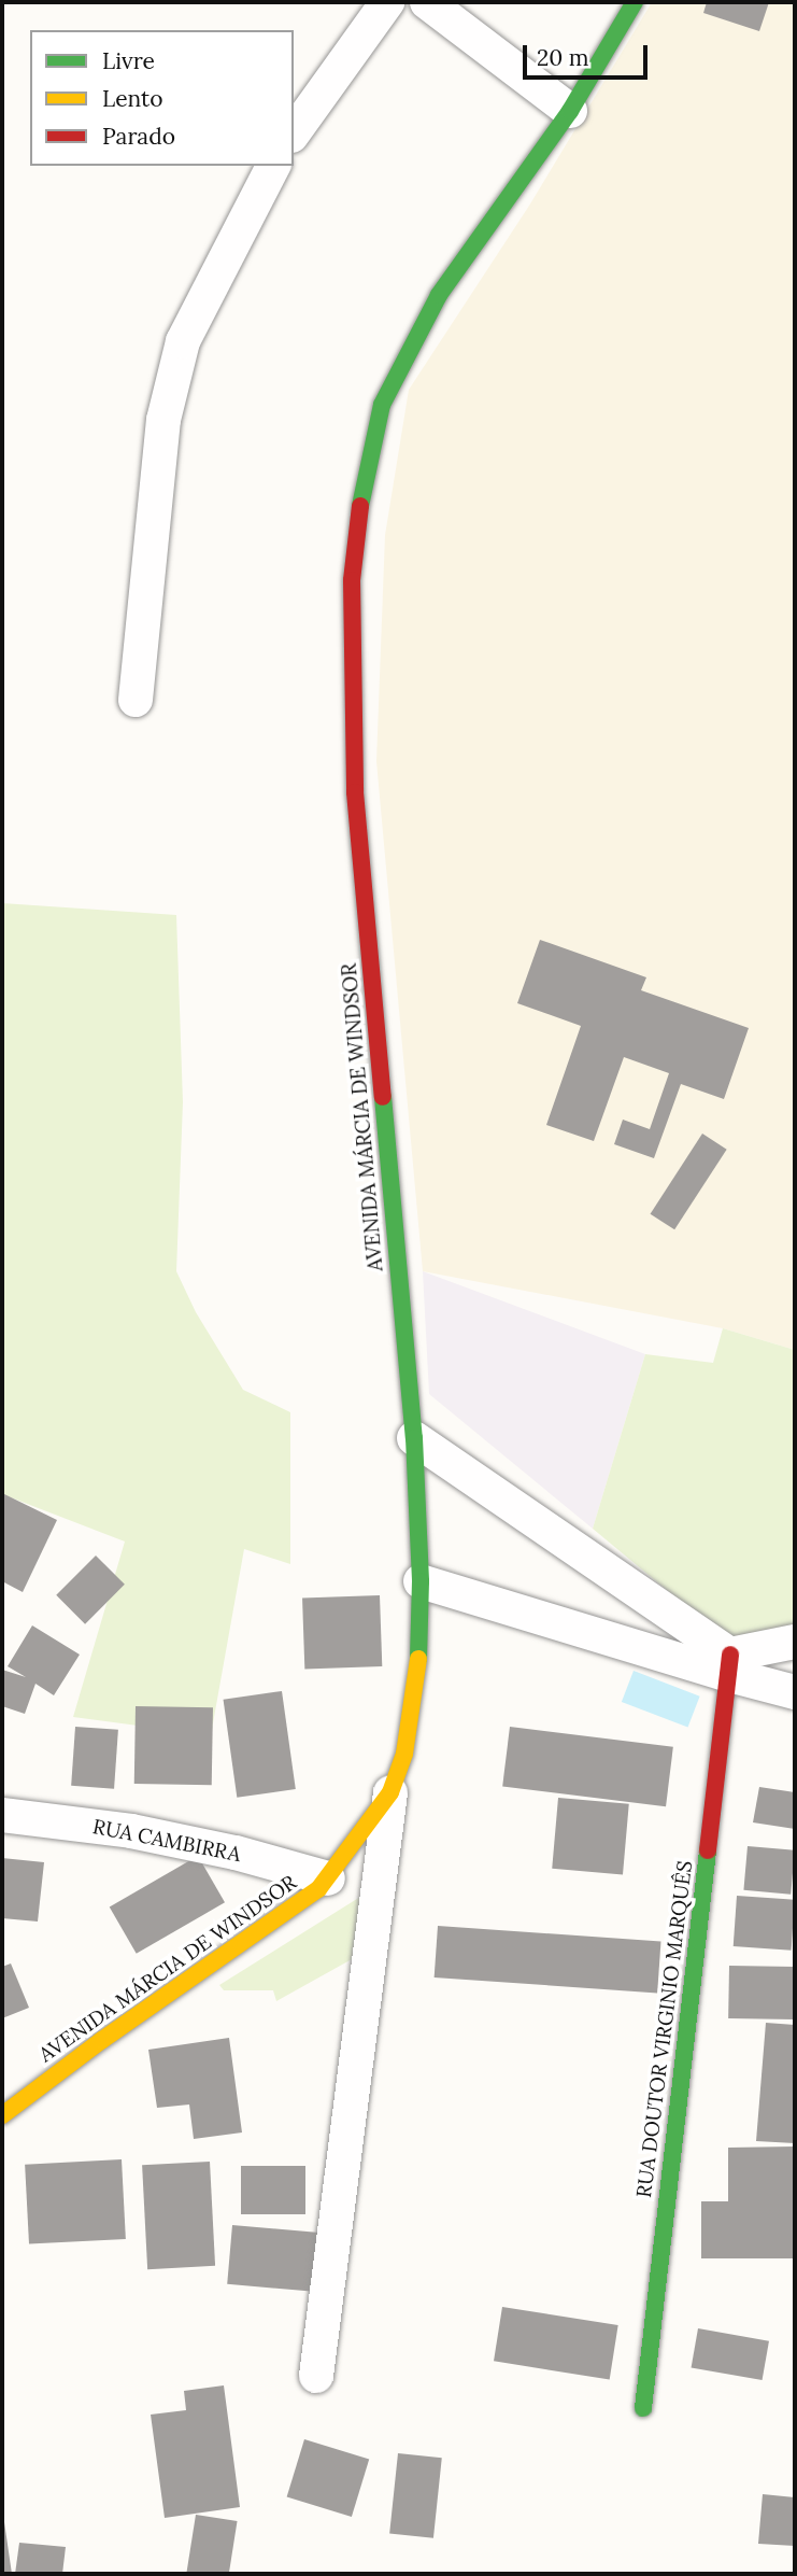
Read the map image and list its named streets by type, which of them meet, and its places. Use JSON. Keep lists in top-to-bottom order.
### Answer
{
  "streets": {
    "street": ["AVENIDA MÁRCIA DE WINDSOR", "RUA CAMBIRRA", "RUA DOUTOR VIRGINIO MARQUÊS"]
  },
  "crossings": [
    ["AVENIDA MÁRCIA DE WINDSOR", "RUA CAMBIRRA"]
  ],
  "legend": ["Livre", "Lento", "Parado"],
  "scale_bar": "20 m"
}
